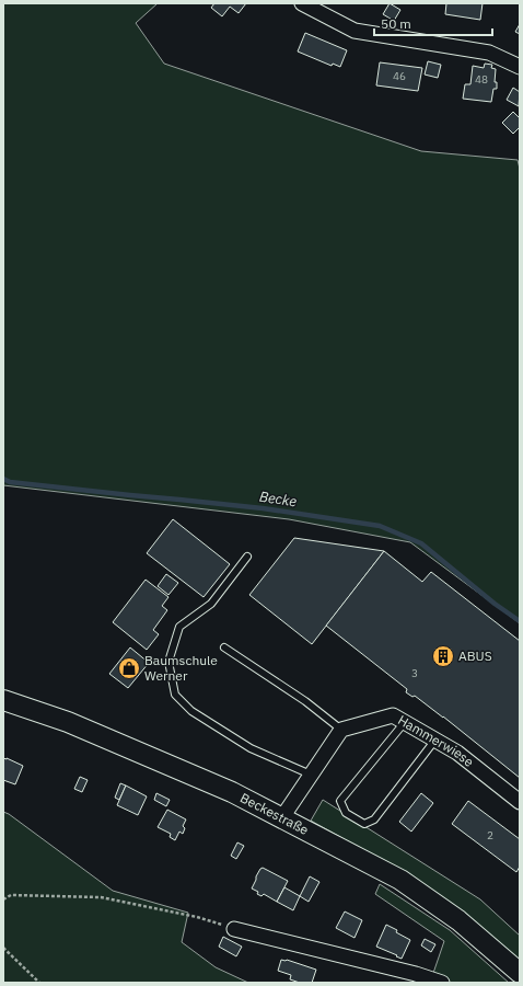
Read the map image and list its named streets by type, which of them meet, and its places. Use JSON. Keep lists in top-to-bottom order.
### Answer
{
  "streets": {
    "main road": ["Beckestraße"],
    "street": ["Hammerwiese"]
  },
  "water": ["Becke"],
  "places": {
    "building": ["ABUS"],
    "shop": ["Baumschule Werner"]
  },
  "house_numbers": [
    "46",
    "48",
    "3",
    "2"
  ],
  "scale_bar": "50 m"
}
